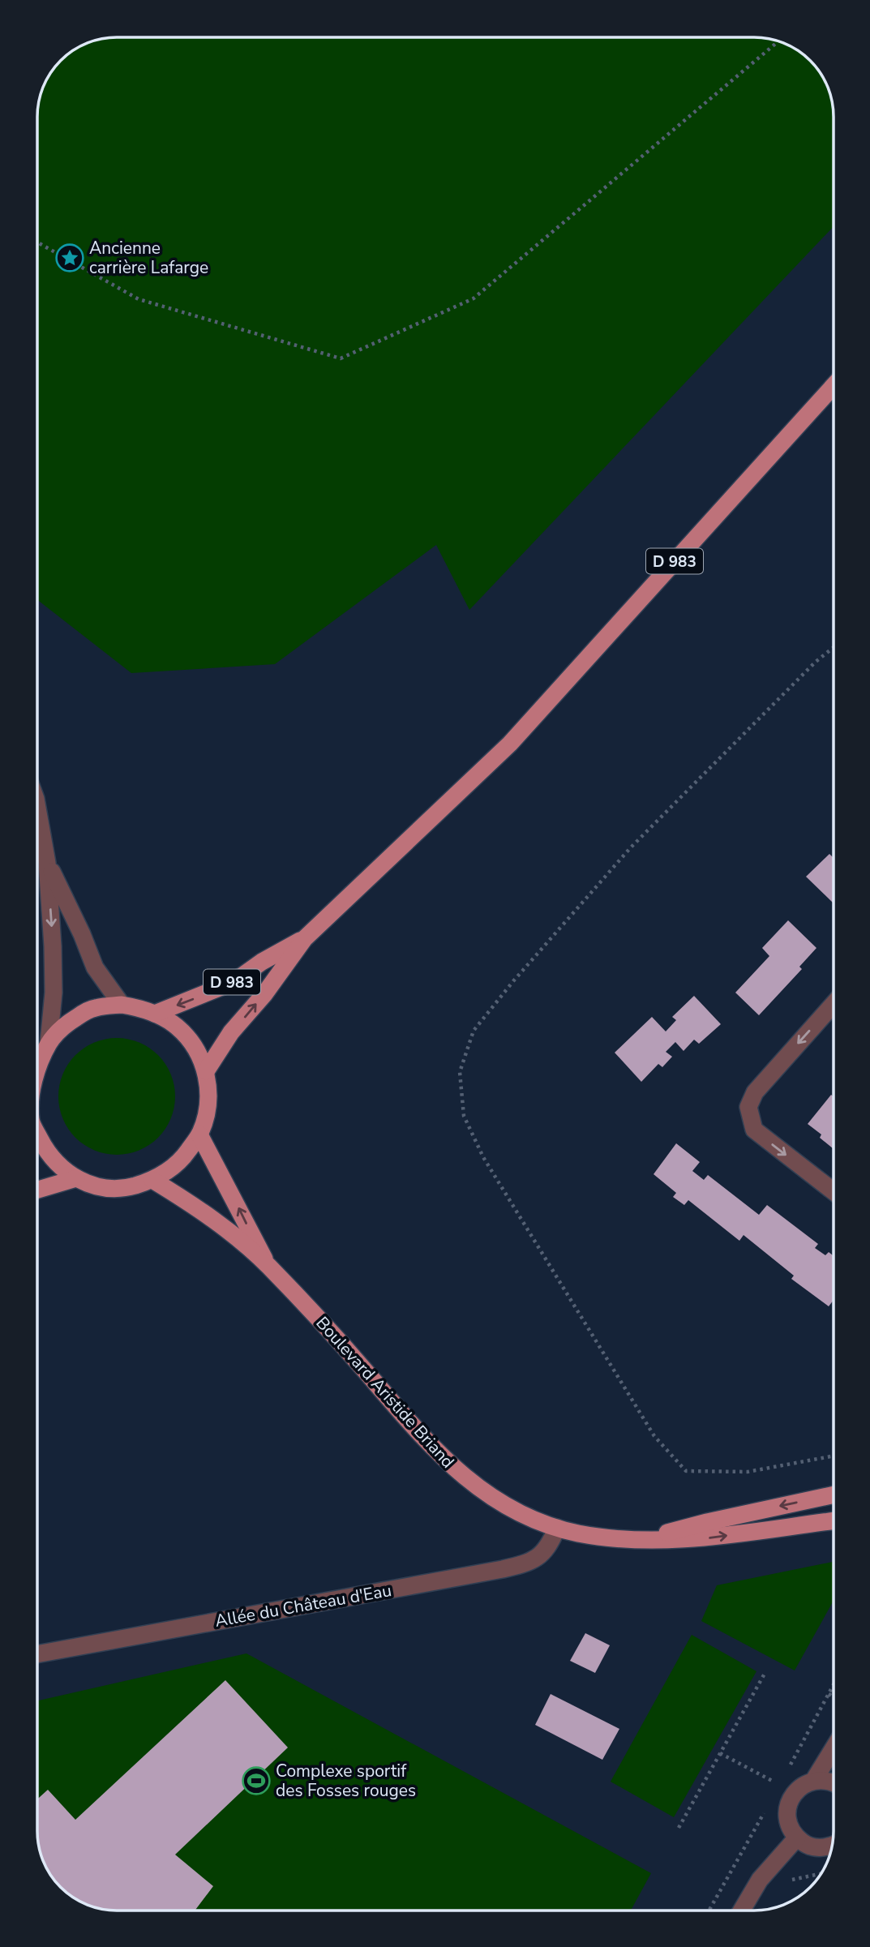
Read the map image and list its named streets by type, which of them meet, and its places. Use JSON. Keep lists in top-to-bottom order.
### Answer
{
  "streets": {
    "main road": ["D 983", "Boulevard Aristide Briand"],
    "street": ["Allée du Château d'Eau"]
  },
  "crossings": [
    ["Boulevard Aristide Briand", "Allée du Château d'Eau"]
  ],
  "places": {
    "place": ["Ancienne carrière Lafarge"],
    "sports": ["Complexe sportif des Fosses rouges"]
  }
}
